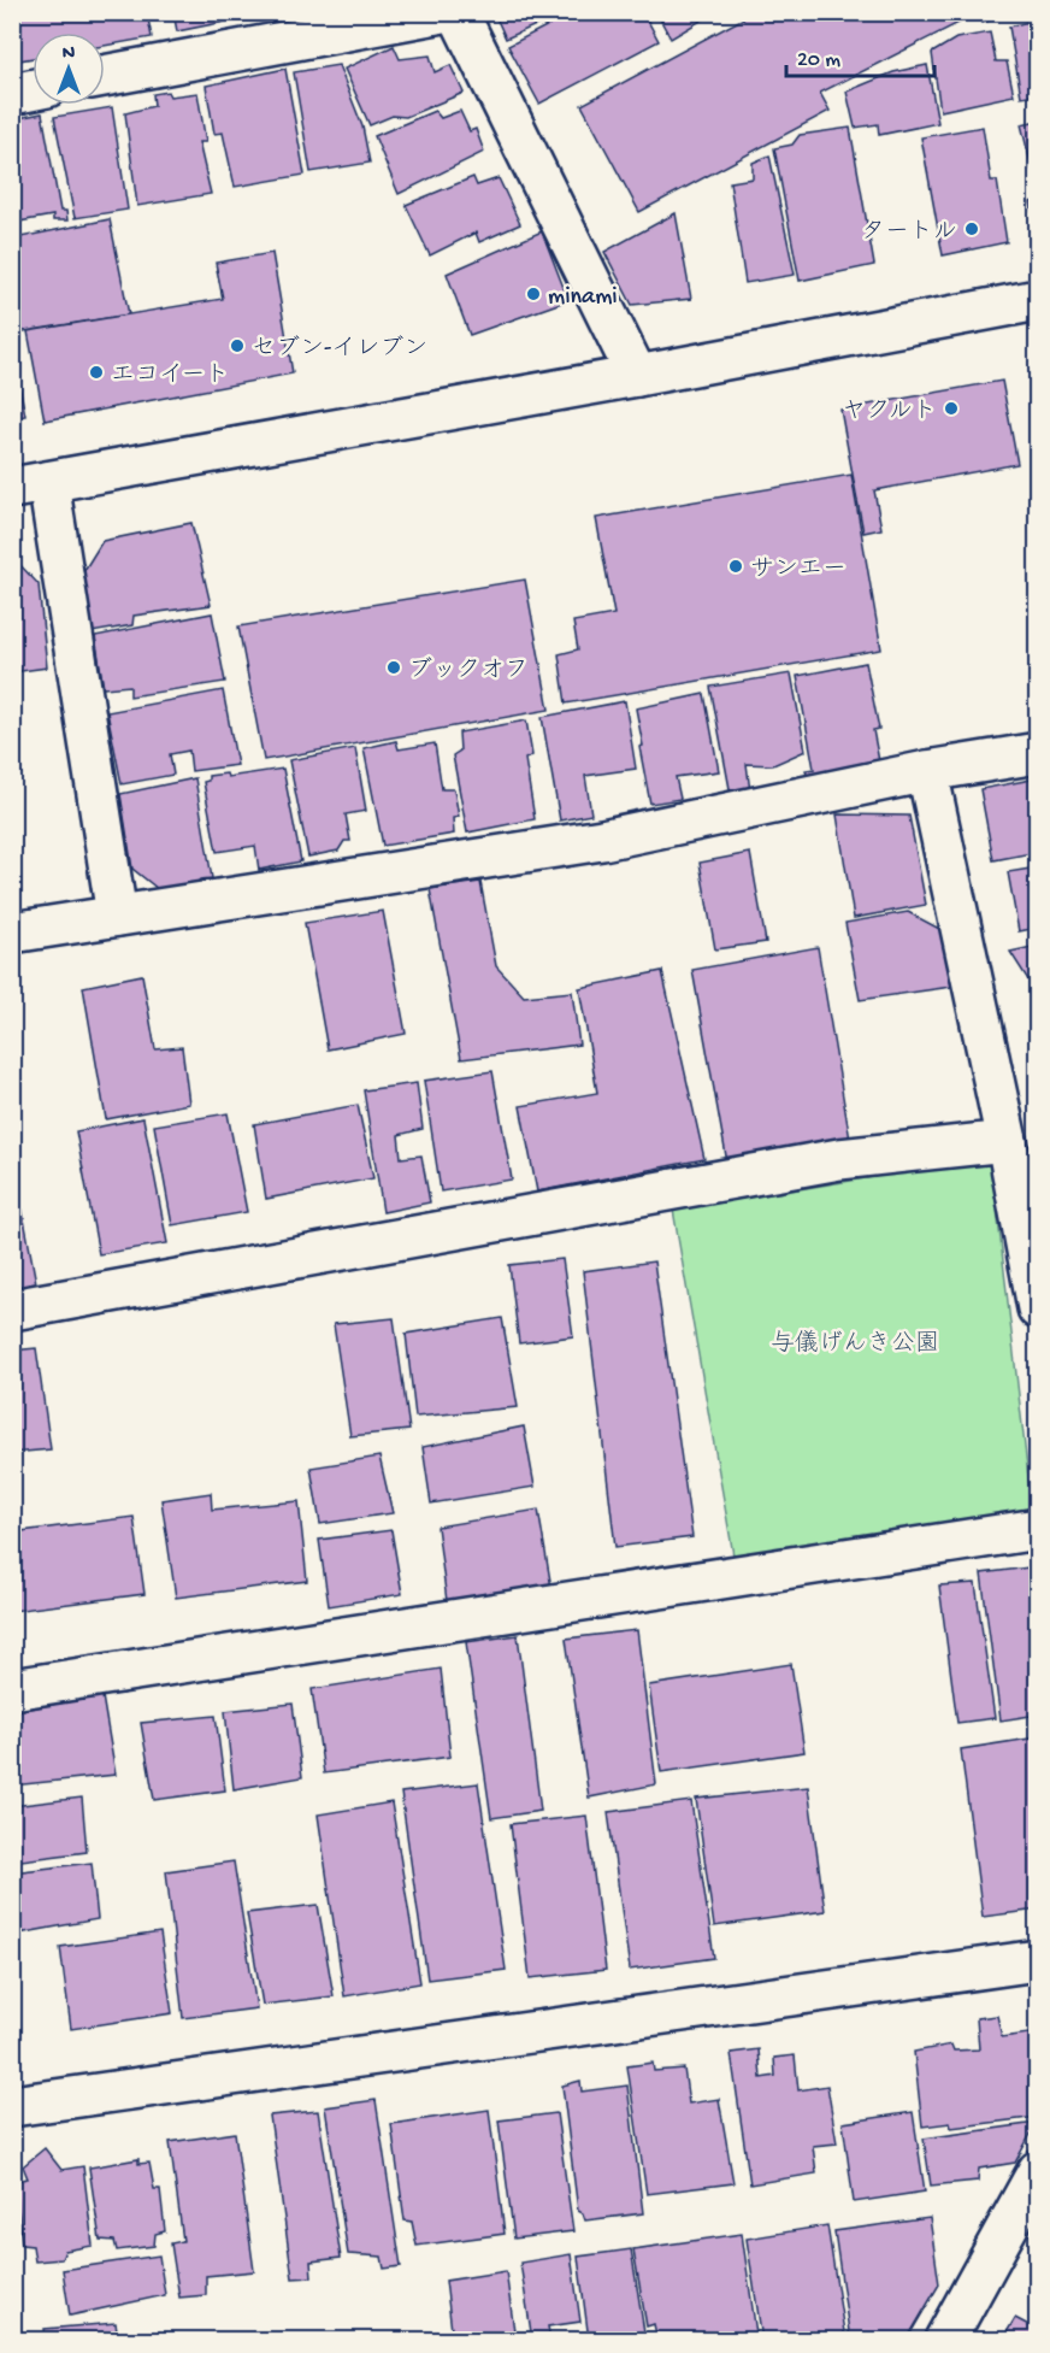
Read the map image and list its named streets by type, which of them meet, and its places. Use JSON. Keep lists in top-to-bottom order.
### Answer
{
  "parks": ["与儀げんき公園"],
  "places": [
    "タートル",
    "minami",
    "セブン-イレブン",
    "エコイート",
    "ヤクルト",
    "サンエー",
    "ブックオフ"
  ],
  "scale_bar": "20 m",
  "north": "top"
}
